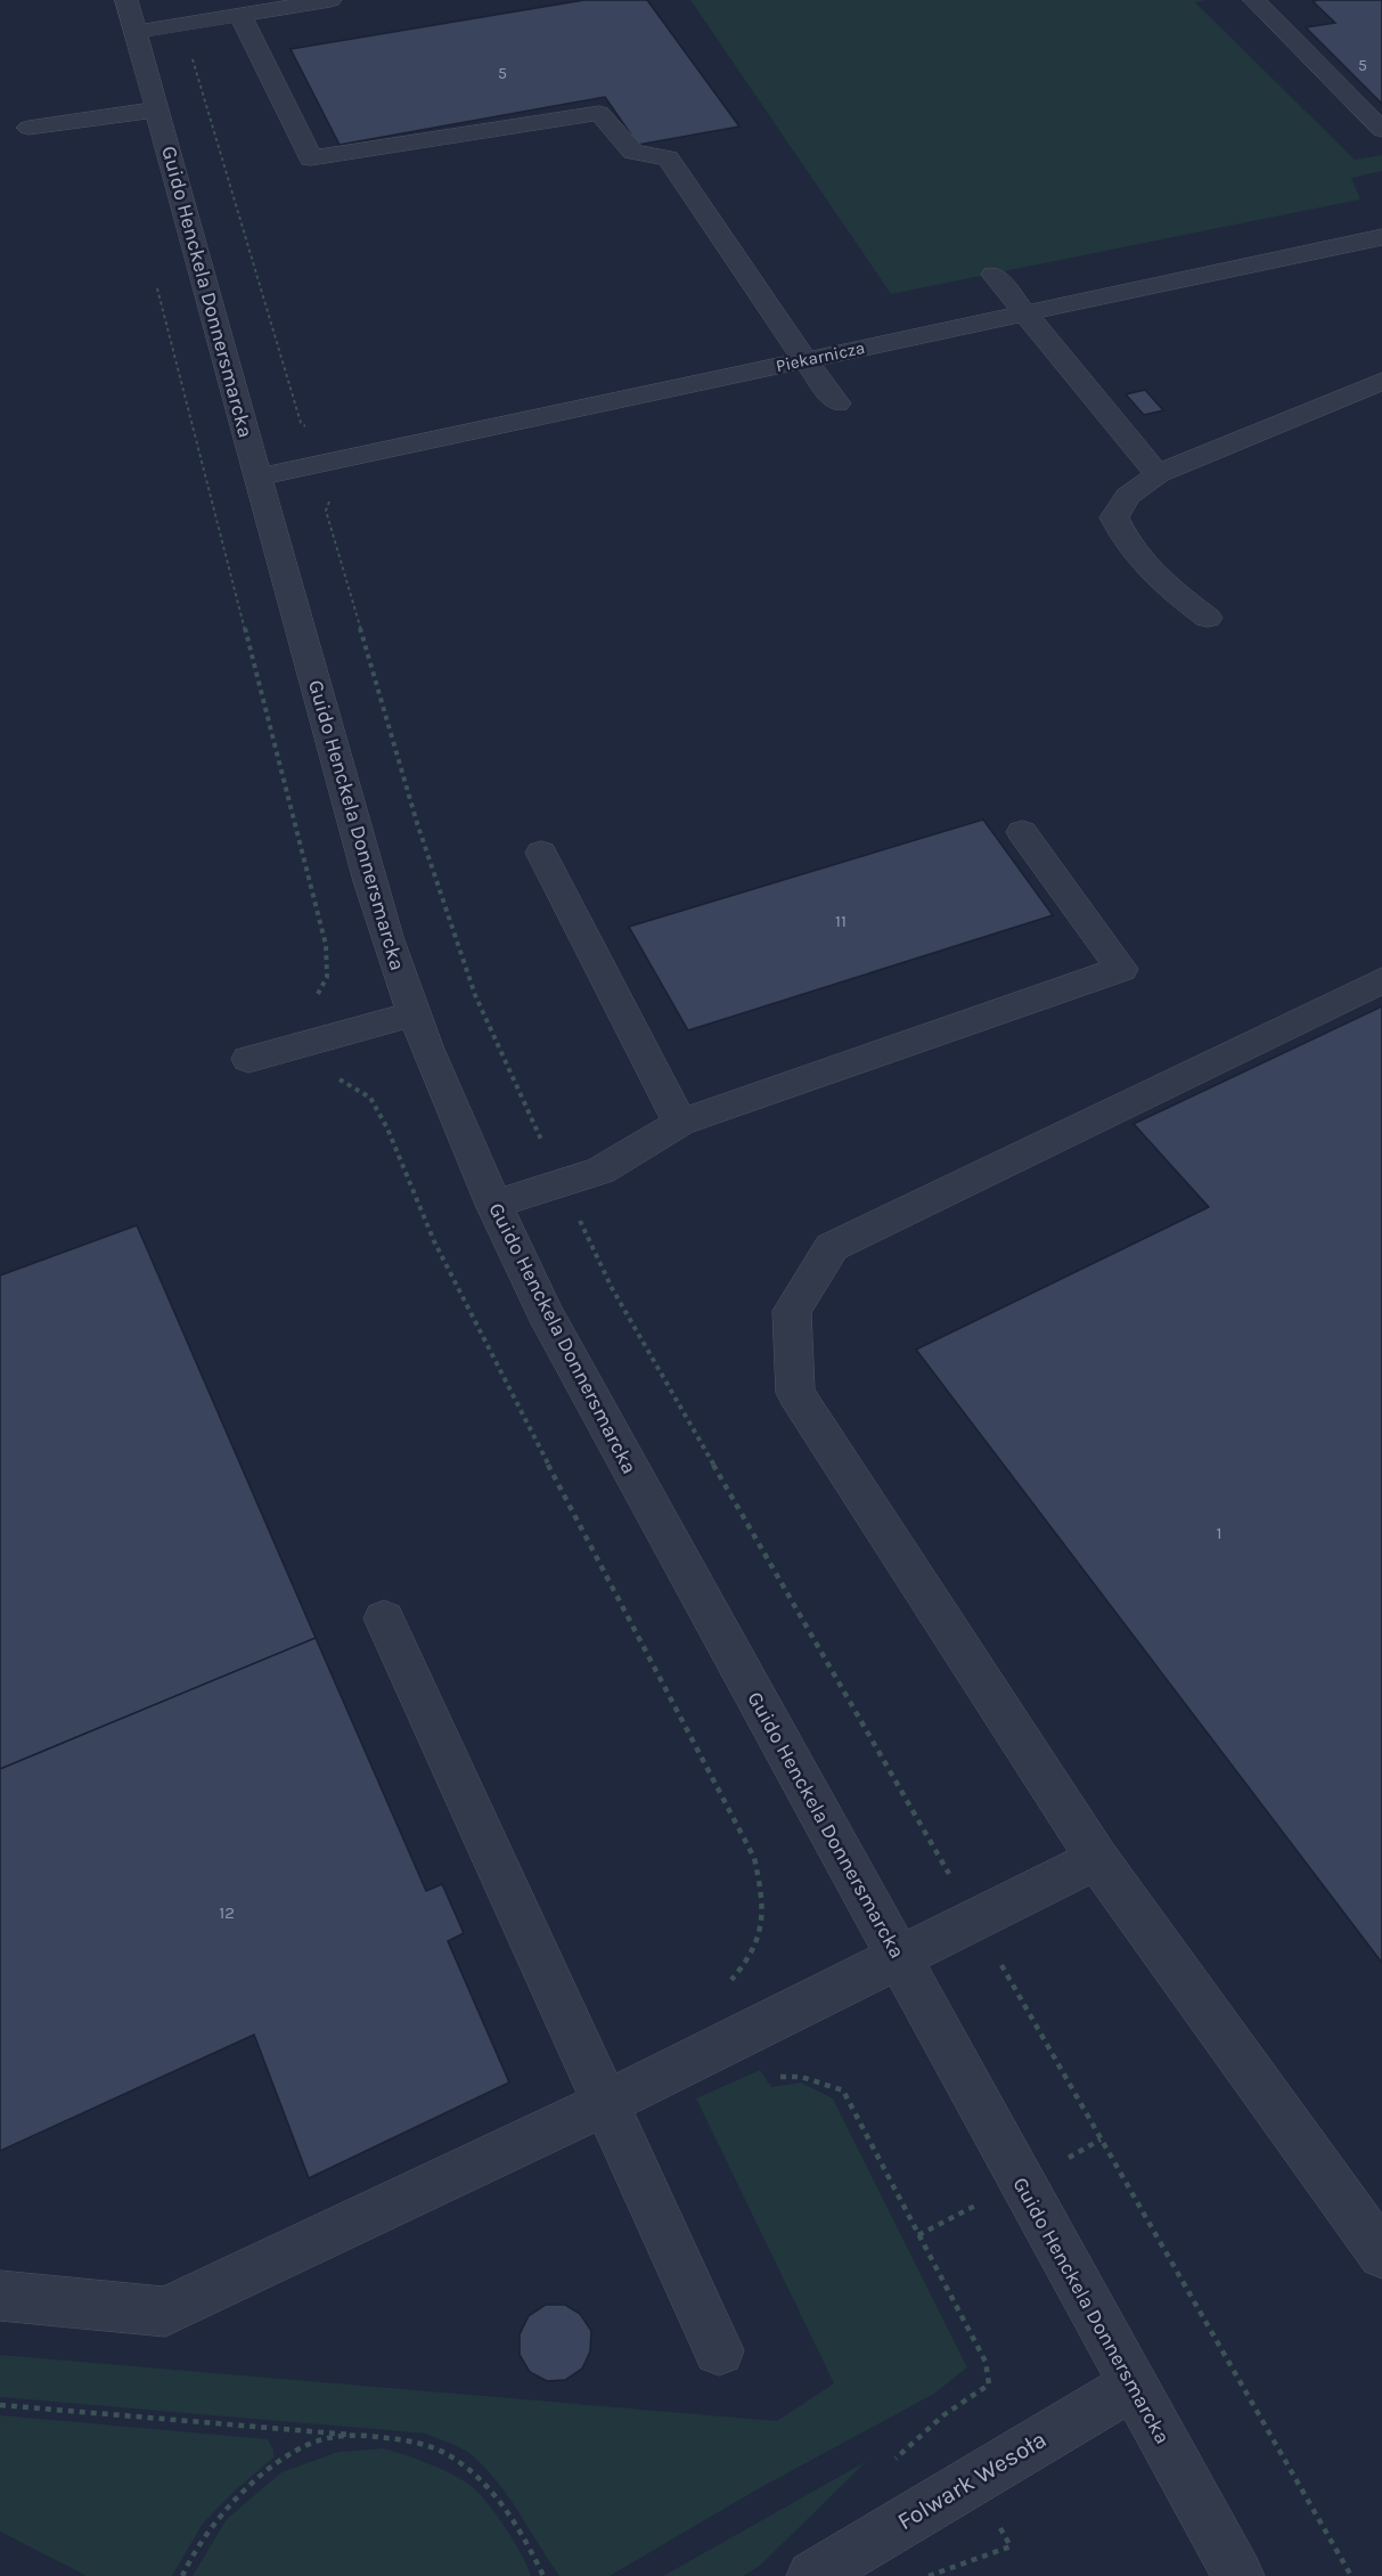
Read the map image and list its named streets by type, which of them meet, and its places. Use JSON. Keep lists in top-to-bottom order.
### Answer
{
  "streets": {
    "street": ["Guido Henckela Donnersmarcka", "Piekarnicza", "Folwark Wesoła"]
  },
  "crossings": [
    ["Guido Henckela Donnersmarcka", "Piekarnicza"],
    ["Guido Henckela Donnersmarcka", "Folwark Wesoła"]
  ],
  "house_numbers": [
    "5",
    "5",
    "11",
    "1",
    "12"
  ]
}
